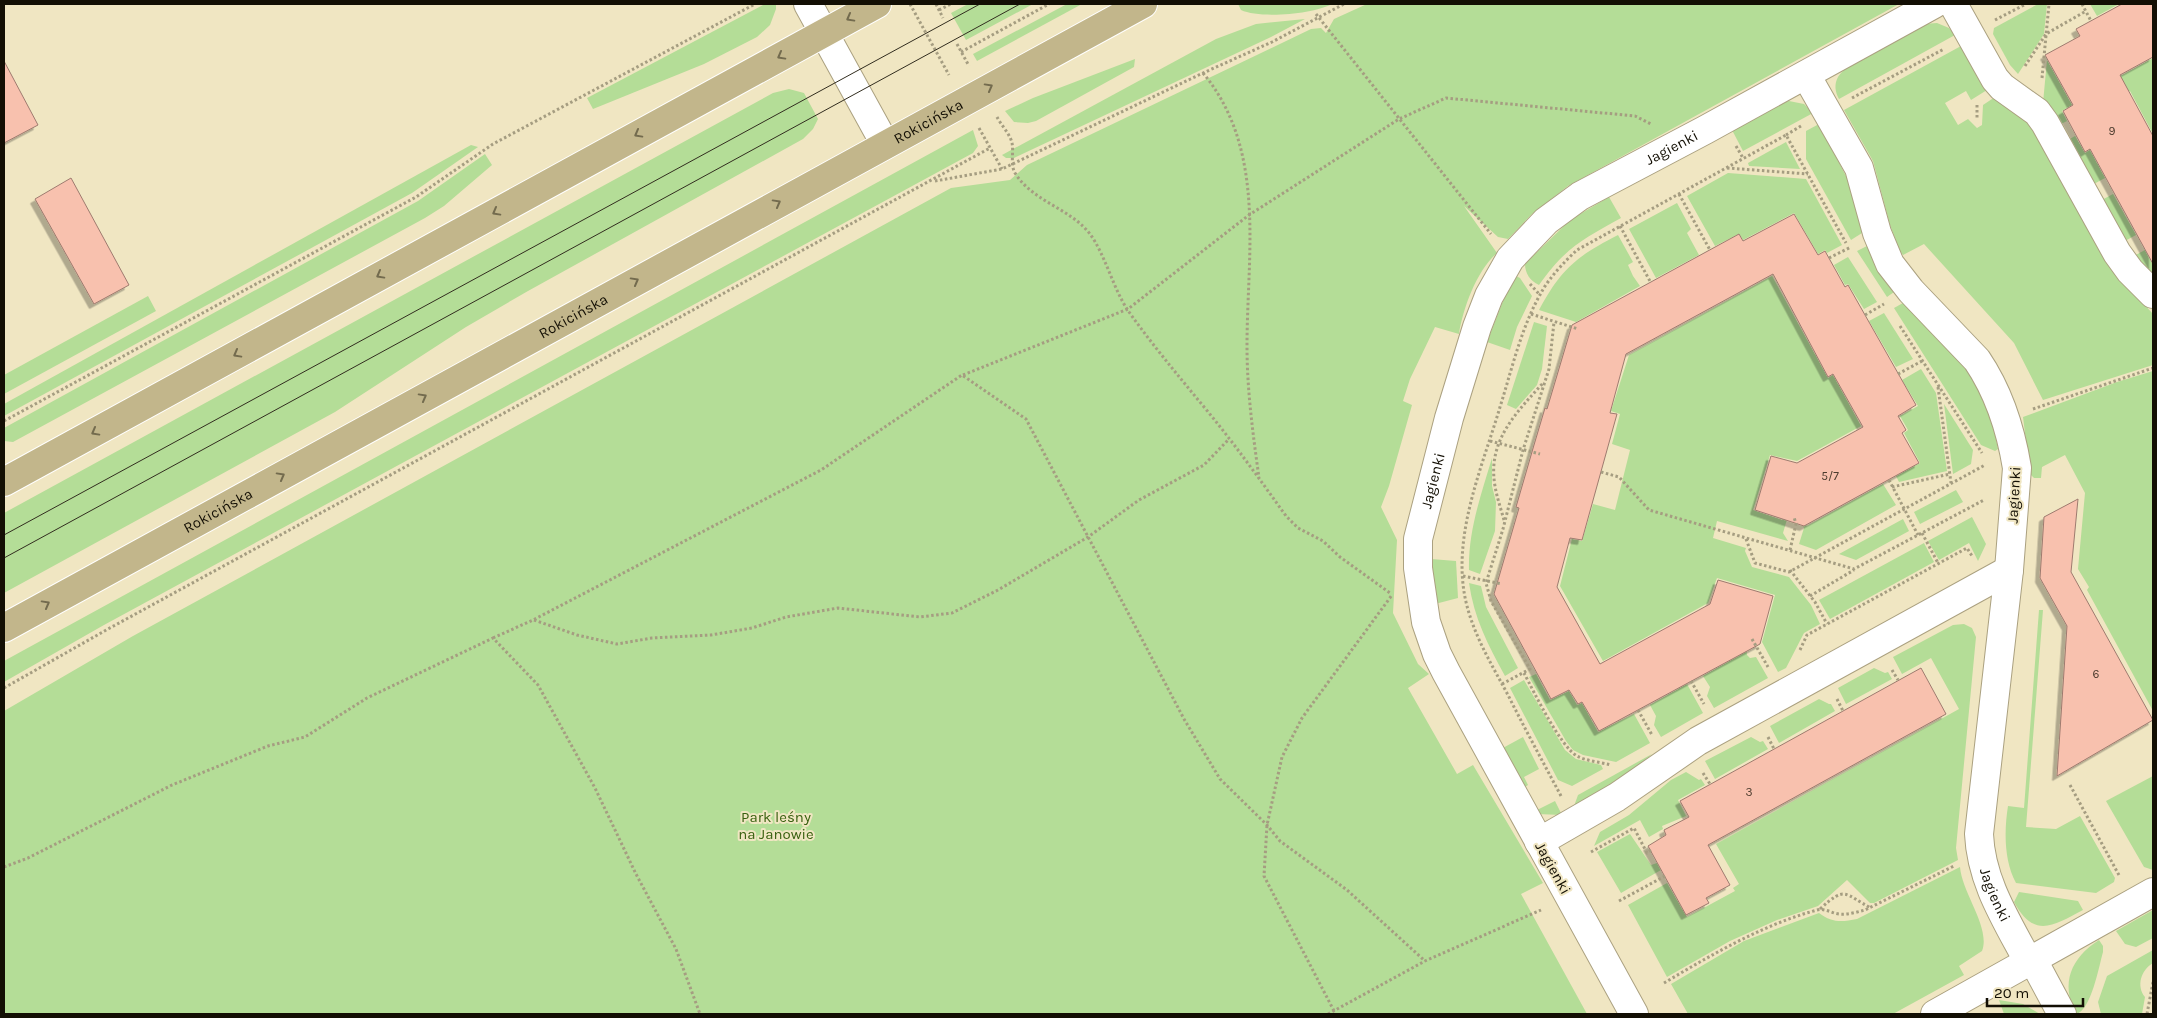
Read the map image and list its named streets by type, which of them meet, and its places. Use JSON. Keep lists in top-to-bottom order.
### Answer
{
  "streets": {
    "main road": ["Rokicińska"],
    "street": ["Jagienki"]
  },
  "parks": ["Park leśny na Janowie"],
  "house_numbers": [
    "9",
    "5/7",
    "6",
    "3"
  ],
  "scale_bar": "20 m"
}
